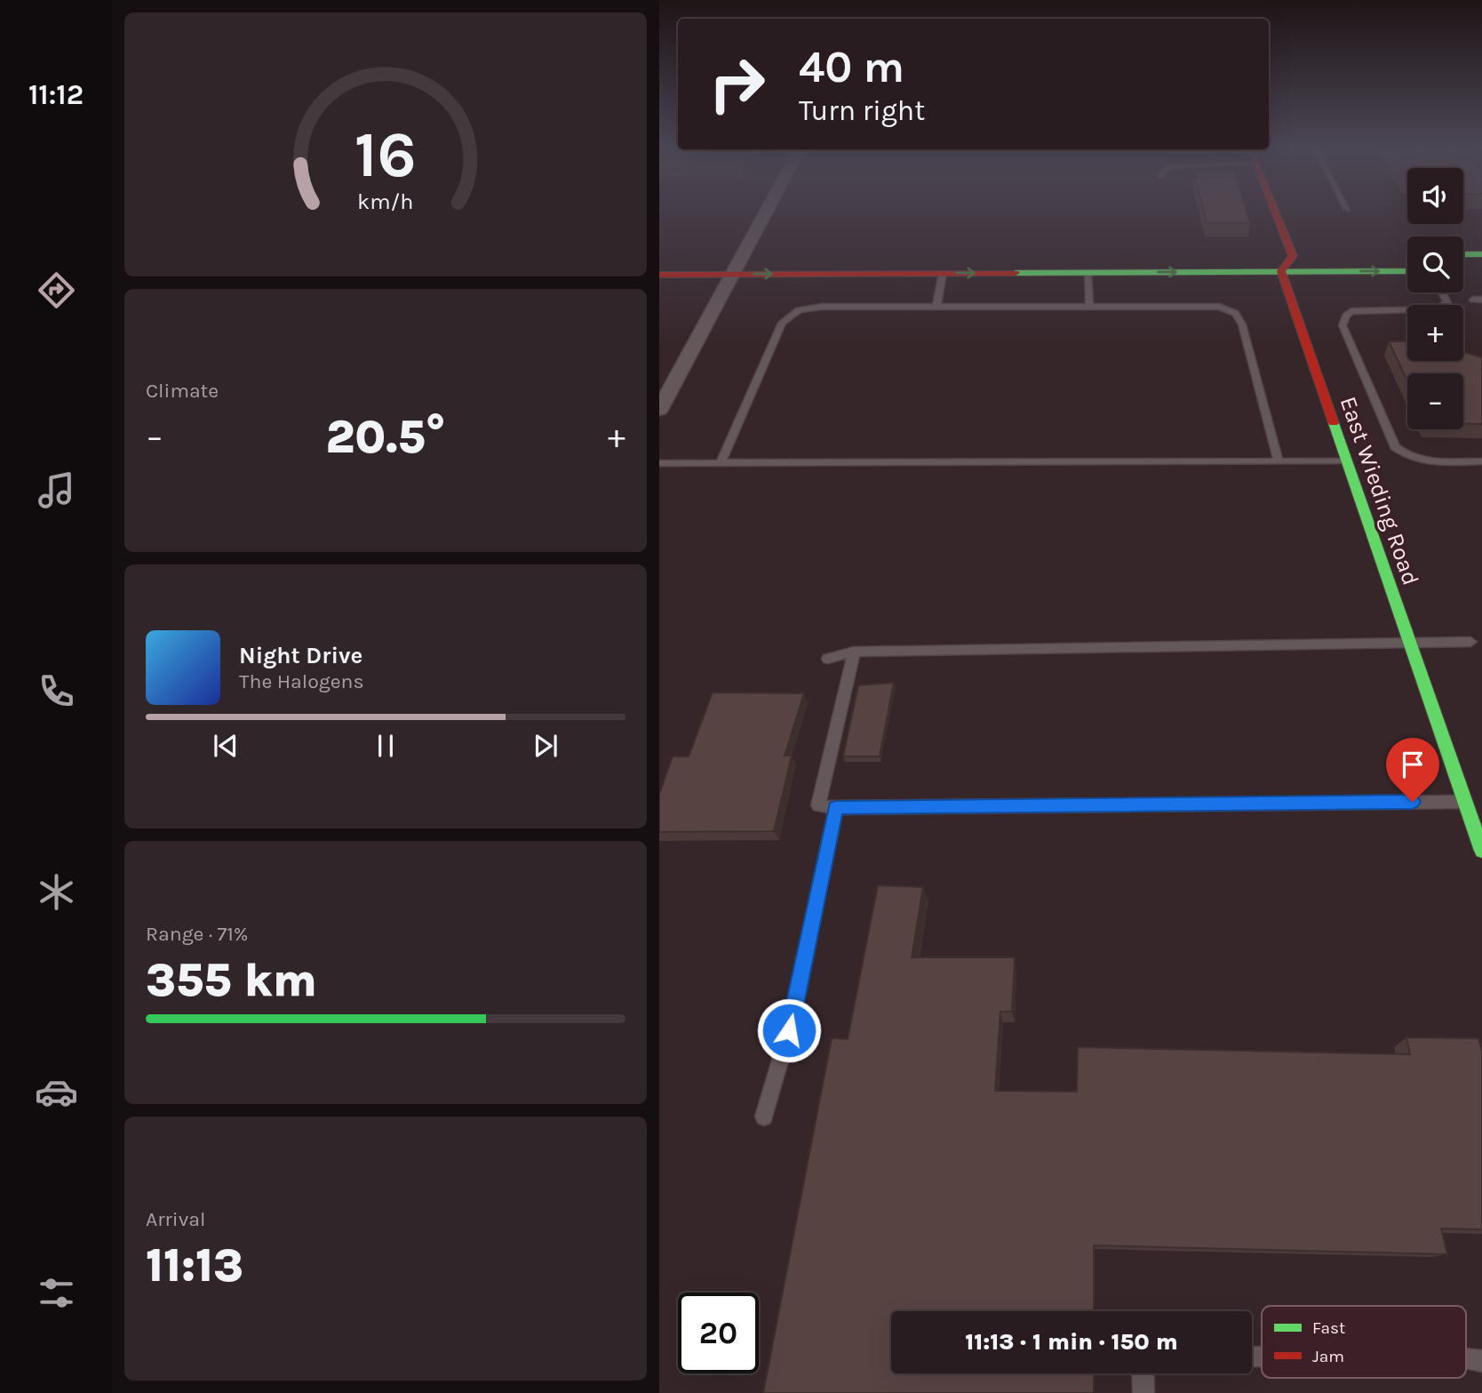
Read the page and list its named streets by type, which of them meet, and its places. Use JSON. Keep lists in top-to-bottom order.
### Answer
{
  "streets": {
    "street": ["East Wieding Road"]
  },
  "legend": ["Fast", "Jam"],
  "page": {
    "tabs": "11:12",
    "turn": ["40 m", "Turn right"],
    "map_buttons": ["+", "−"],
    "tile": [
      "Climate",
      ["Range · 71%", "355 km"],
      ["Arrival", "11:13"]
    ],
    "heat": ["−", "20.5°", "+"],
    "song": ["Night Drive", "The Halogens"],
    "limit": "20",
    "trip": "11:13 · 1 min · 150 m",
    "gauge": ["16", "km/h"]
  }
}
